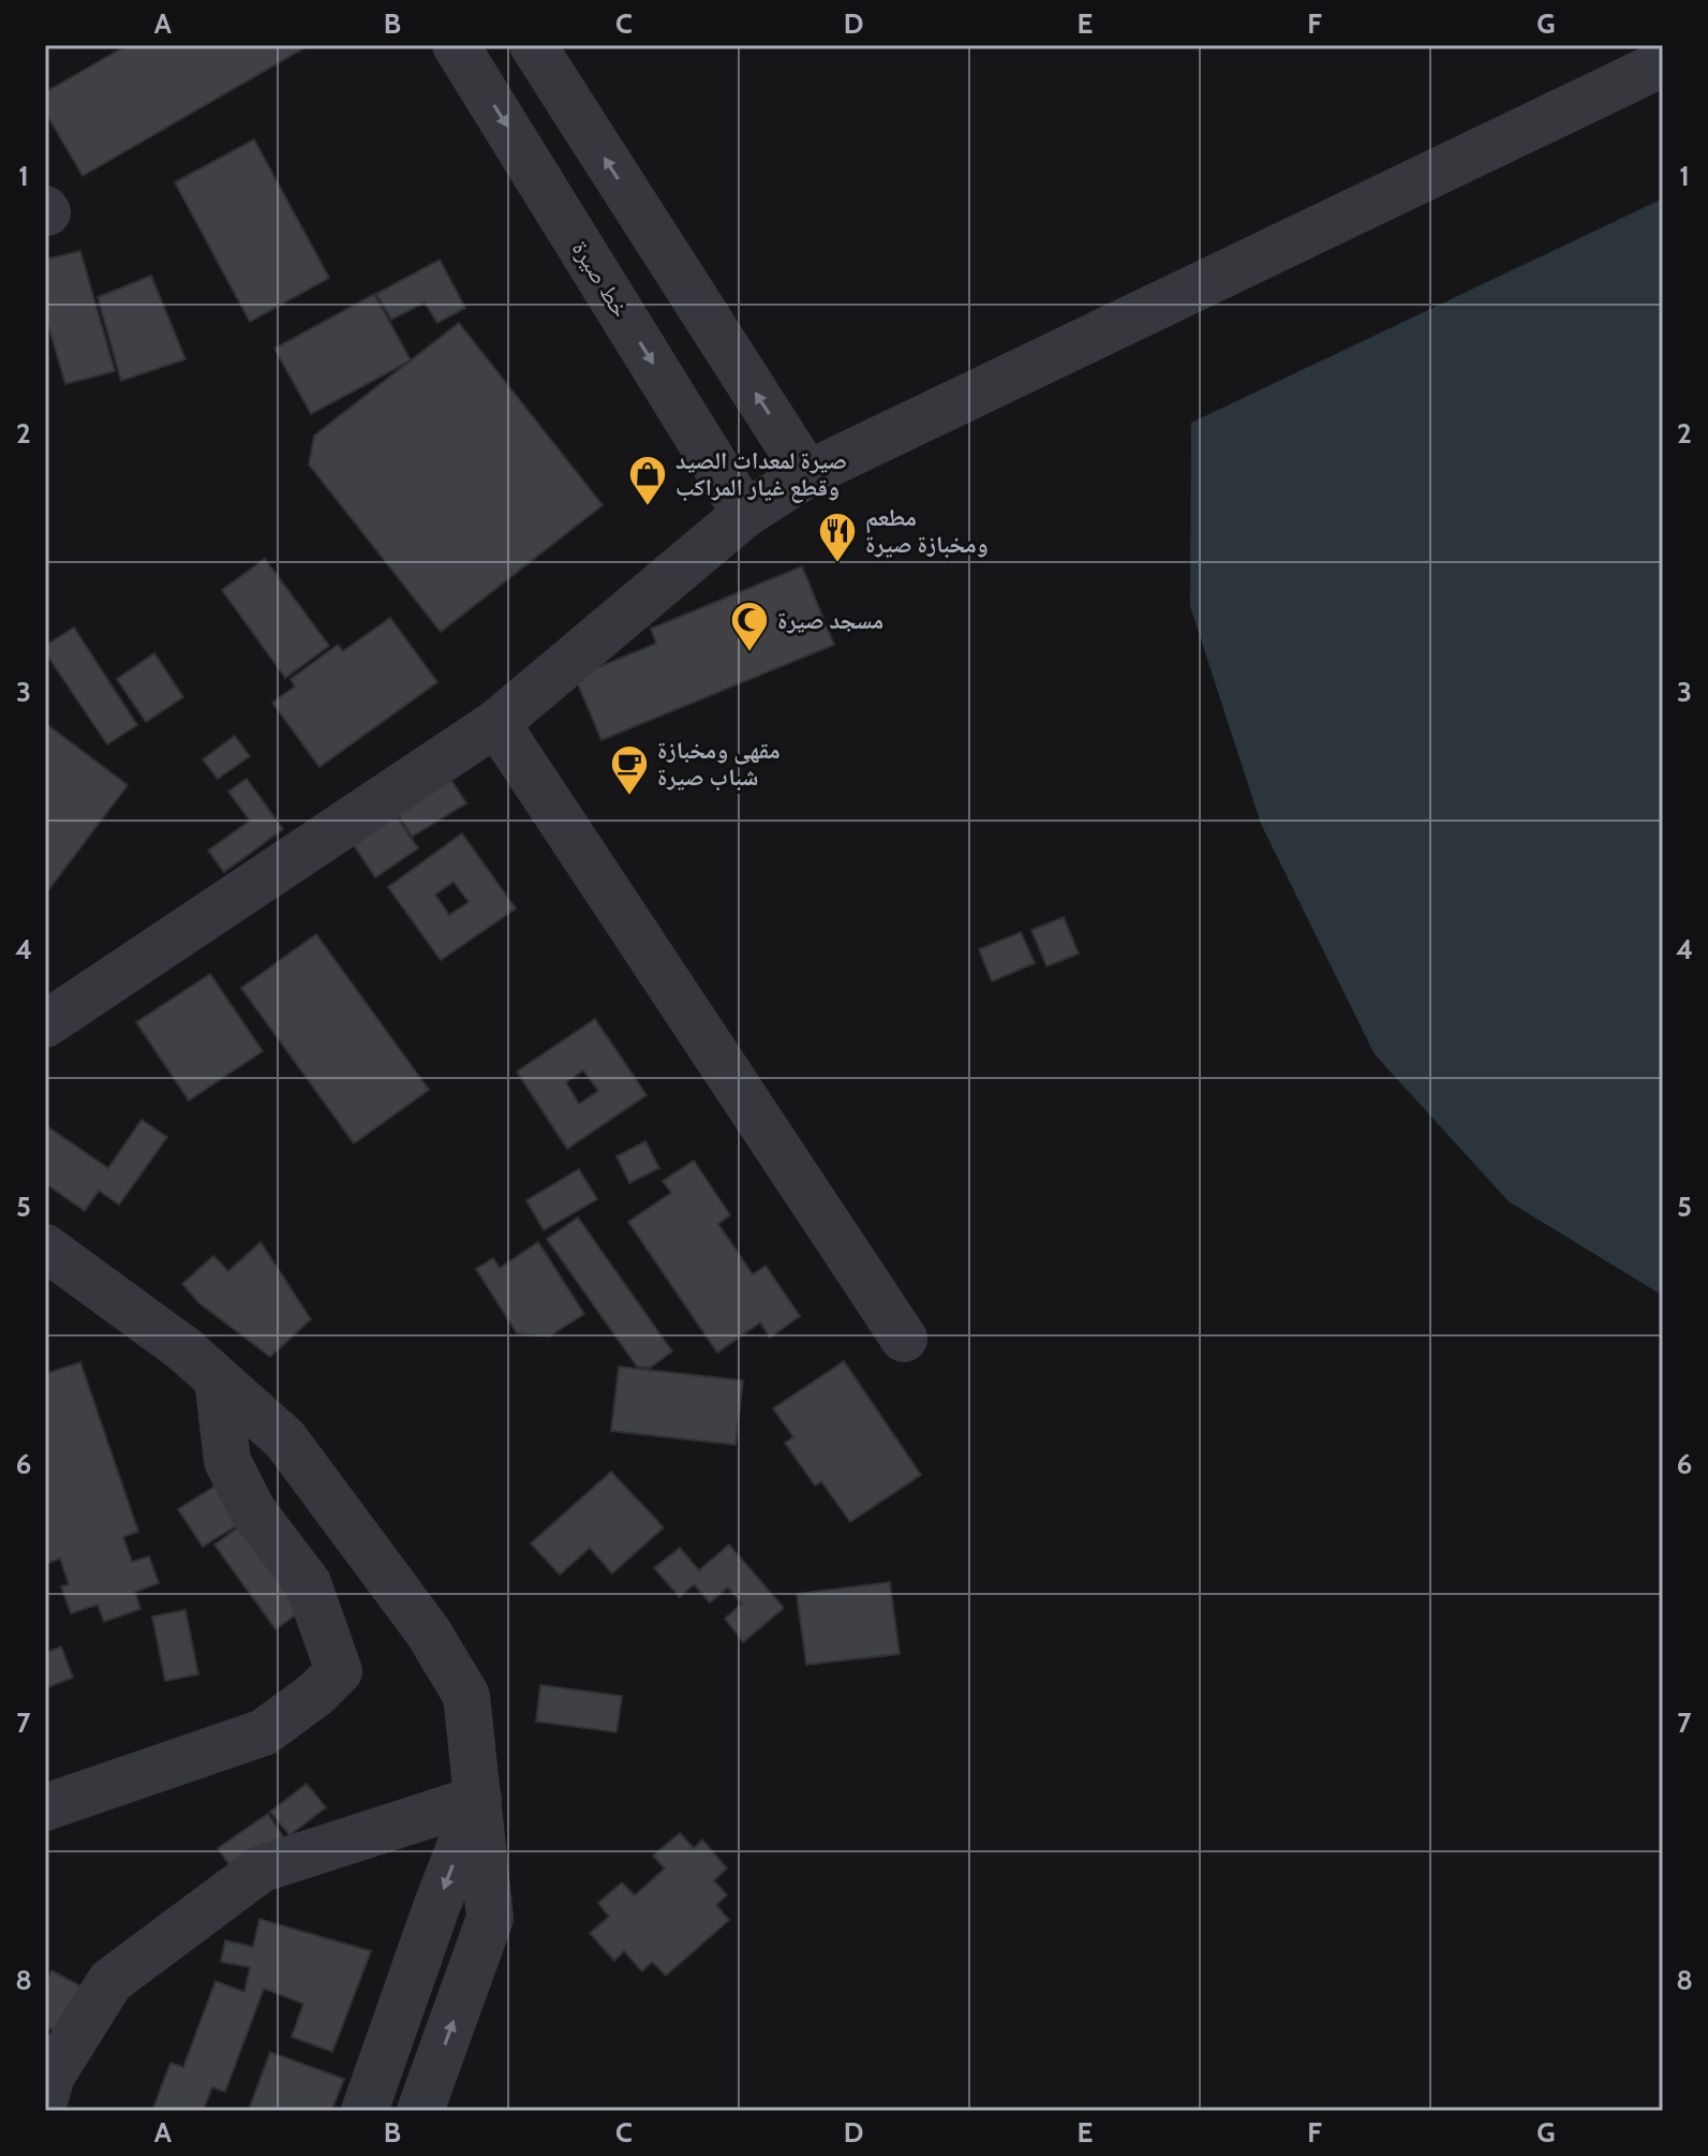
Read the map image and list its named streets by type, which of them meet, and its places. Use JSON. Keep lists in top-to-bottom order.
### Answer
{
  "streets": {
    "street": ["خط صيرة"]
  },
  "places": {
    "shop": ["صيرة لمعدات الصيد وقطع غيار المراكب"],
    "restaurant": ["مطعم ومخبازة صيرة"],
    "mosque": ["مسجد صيرة"],
    "cafe": ["مقهى ومخبازة شباب صيرة"]
  },
  "grid": {
    "columns": [
      "A",
      "B",
      "C",
      "D",
      "E",
      "F",
      "G"
    ],
    "rows": [
      "1",
      "2",
      "3",
      "4",
      "5",
      "6",
      "7",
      "8"
    ]
  }
}
